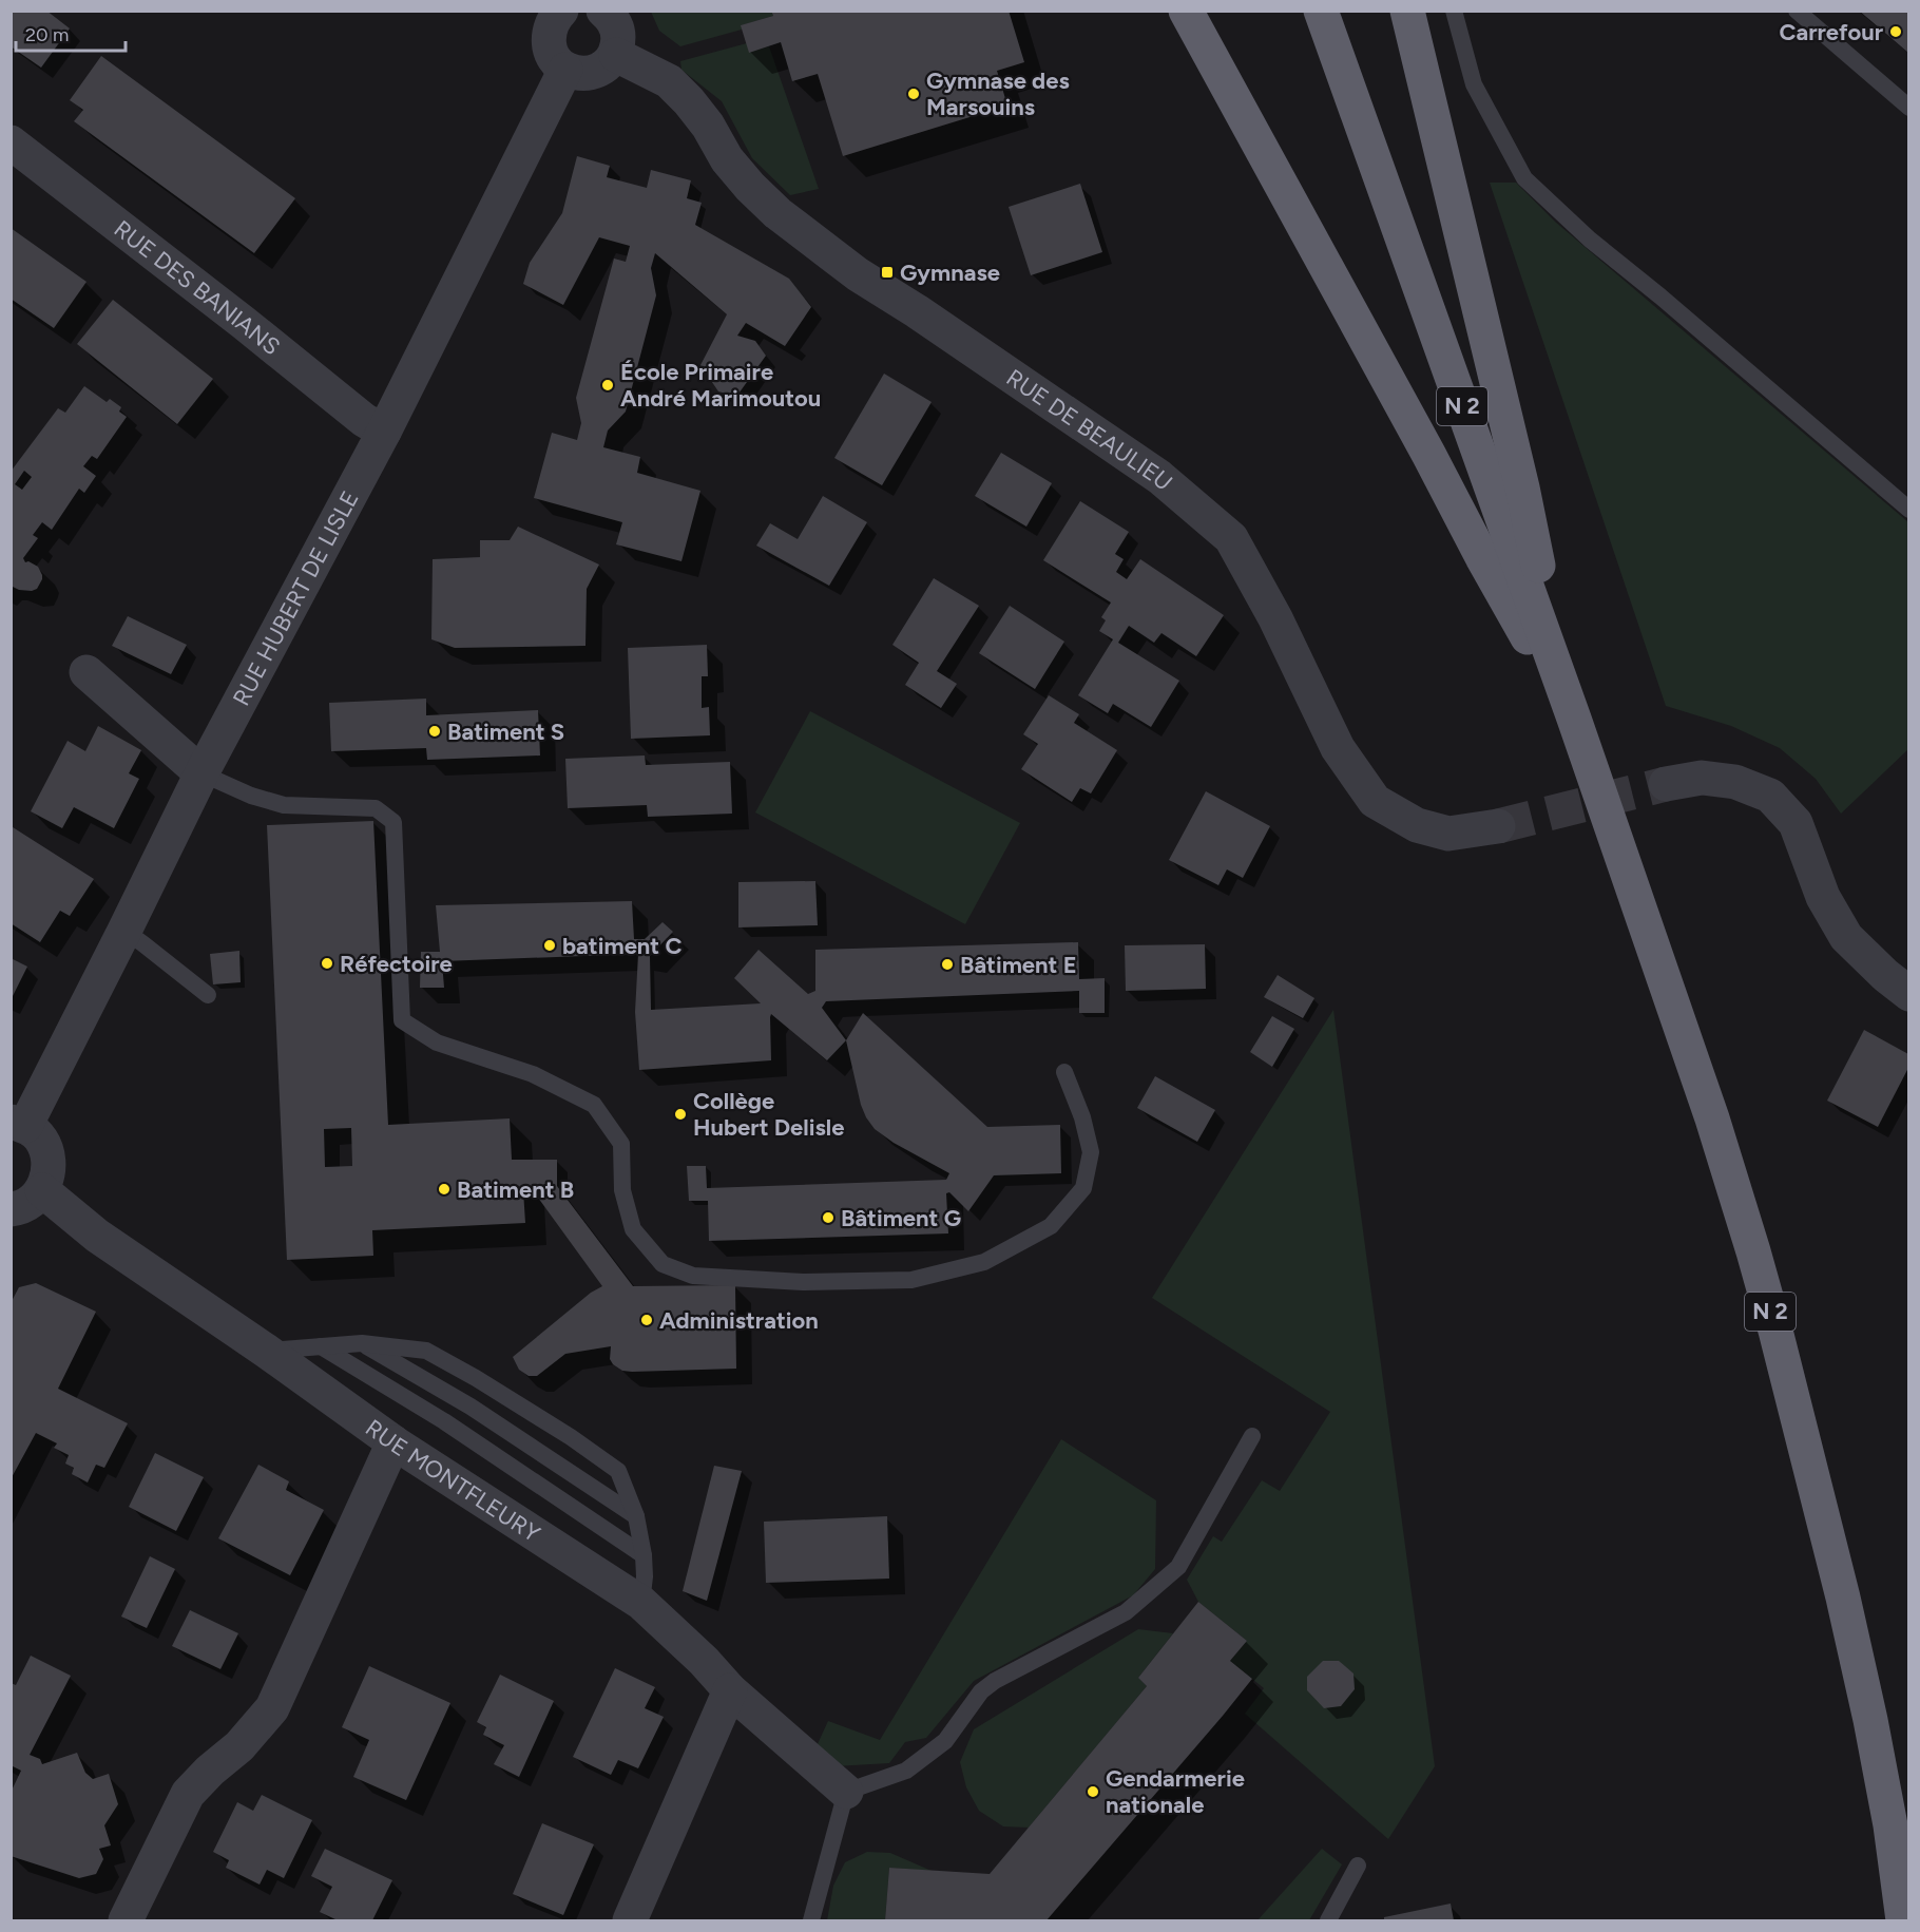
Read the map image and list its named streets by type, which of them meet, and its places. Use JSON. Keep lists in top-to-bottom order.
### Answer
{
  "streets": {
    "highway": ["N 2"],
    "street": [
      "RUE DES BANIANS",
      "RUE DE BEAULIEU",
      "RUE HUBERT DE LISLE",
      "RUE MONTFLEURY"
    ]
  },
  "crossings": [
    ["RUE DES BANIANS", "RUE HUBERT DE LISLE"]
  ],
  "places": {
    "other": [
      "Carrefour",
      "Gymnase des Marsouins",
      "École Primaire André Marimoutou",
      "Batiment S",
      "batiment C",
      "Réfectoire",
      "Bâtiment E",
      "Collège Hubert Delisle",
      "Batiment B",
      "Bâtiment G",
      "Administration",
      "Gendarmerie nationale"
    ],
    "transit": ["Gymnase"]
  },
  "scale_bar": "20 m"
}
